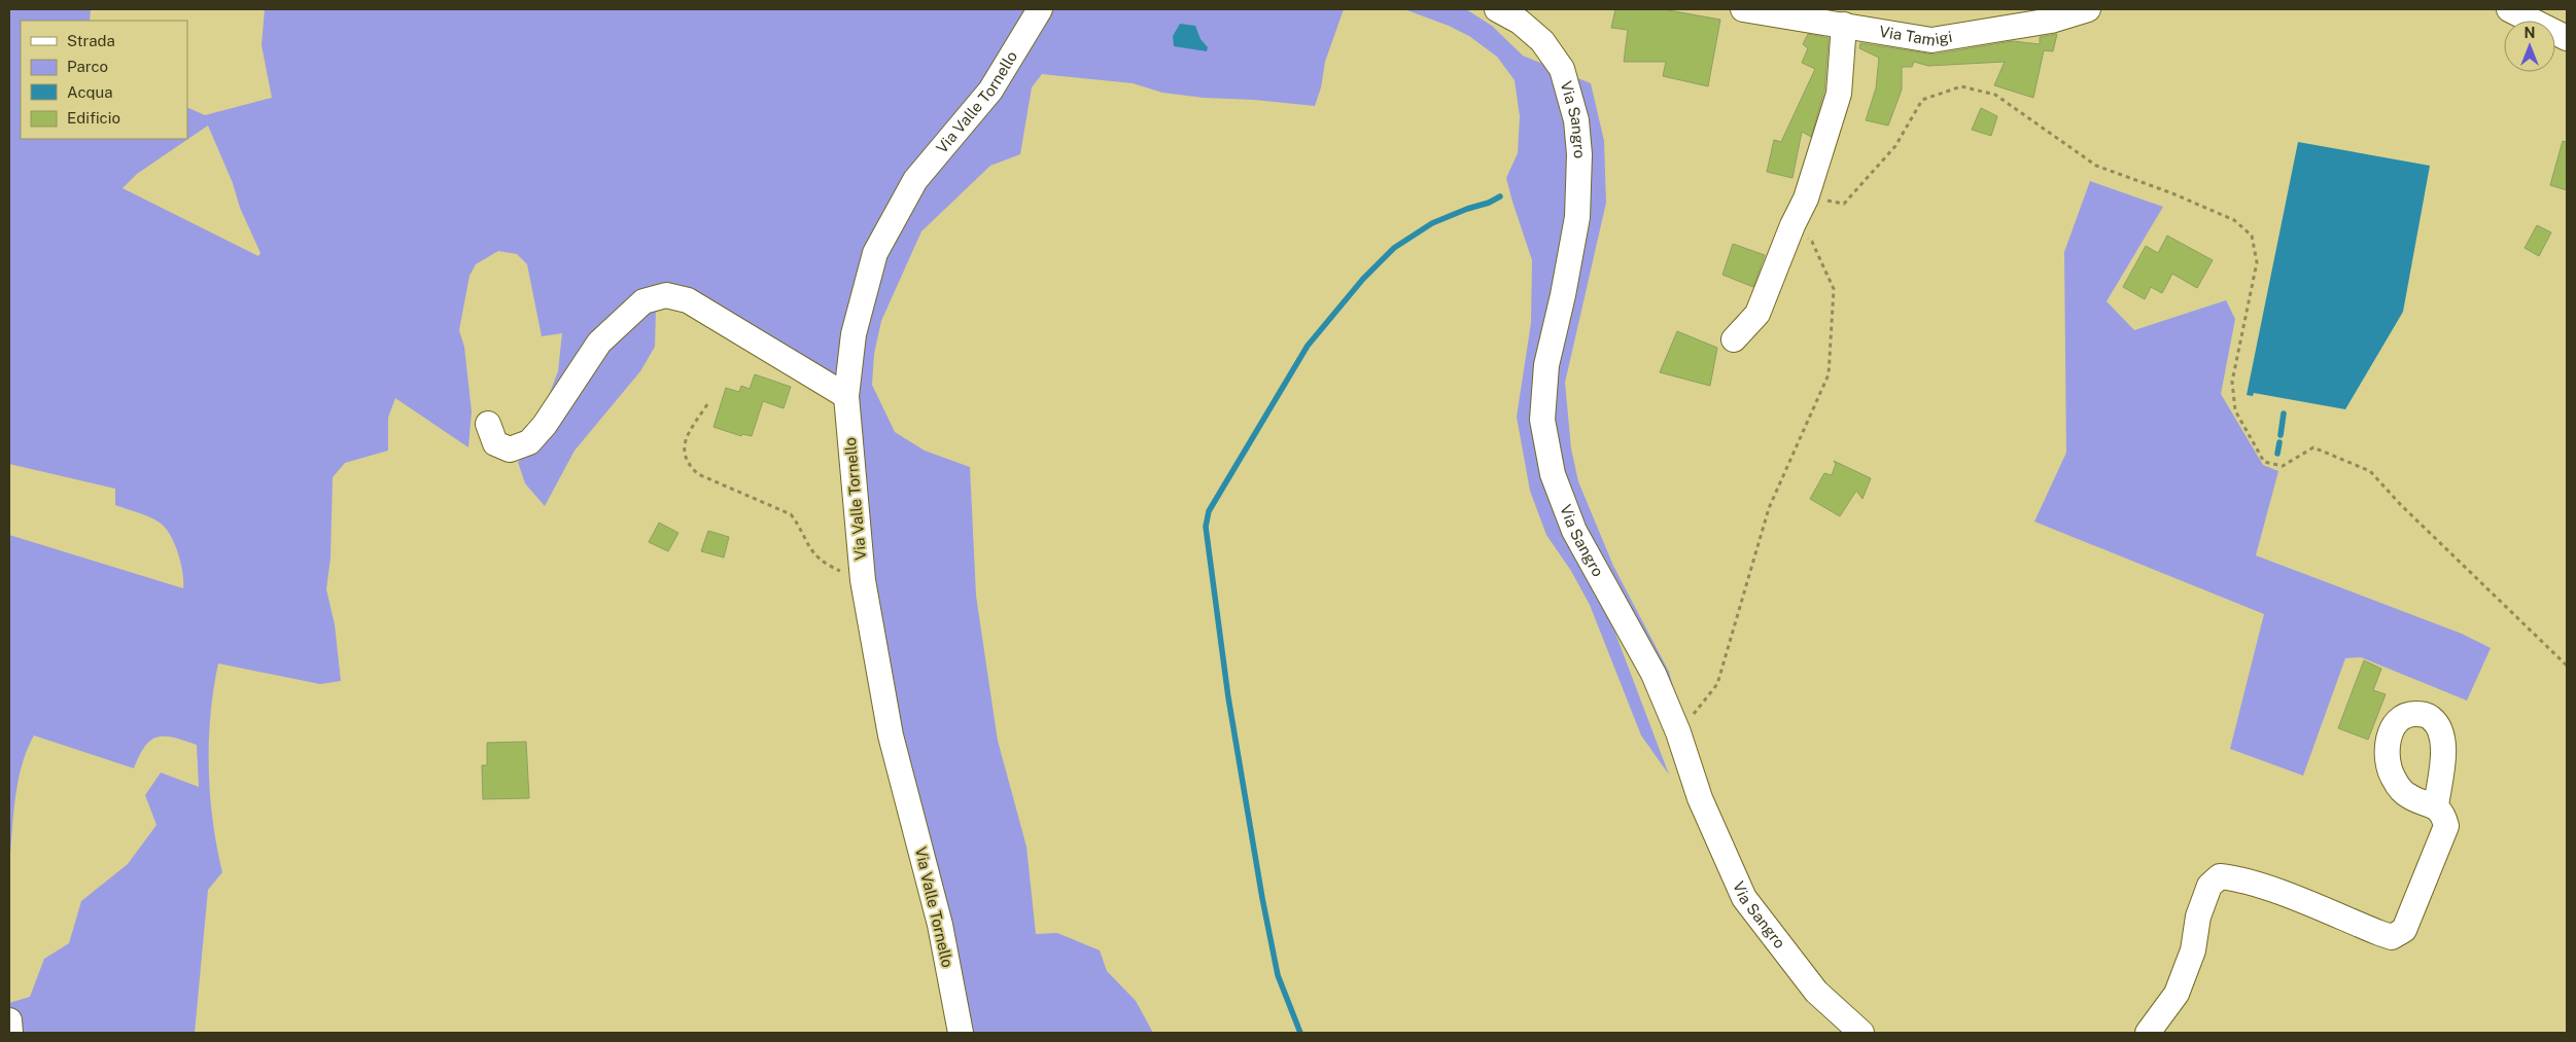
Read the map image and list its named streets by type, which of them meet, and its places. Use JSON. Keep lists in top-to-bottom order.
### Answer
{
  "streets": {
    "street": ["Via Tamigi", "Via Valle Tornello", "Via Sangro"]
  },
  "legend": [
    "Strada",
    "Parco",
    "Acqua",
    "Edificio"
  ],
  "north": "top"
}
